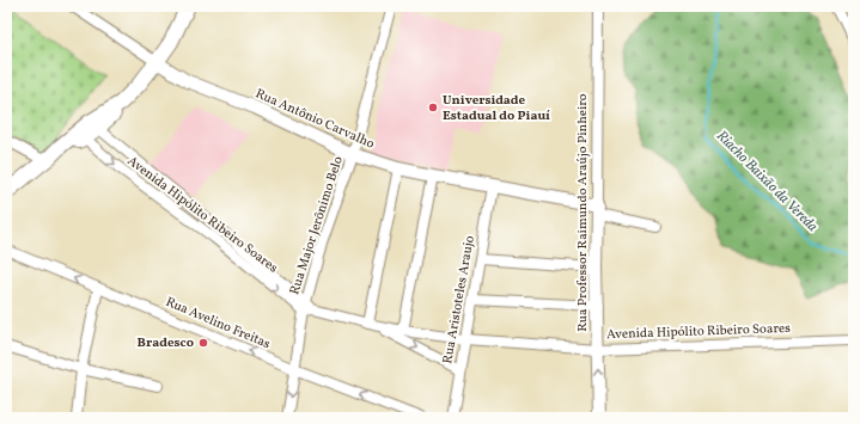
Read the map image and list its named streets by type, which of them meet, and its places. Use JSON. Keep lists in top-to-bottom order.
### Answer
{
  "streets": {
    "street": [
      "Rua Antônio Carvalho",
      "Rua Professor Raimundo Araújo Pinheiro",
      "Avenida Hipólito Ribeiro Soares",
      "Rua Major Jerônimo Belo",
      "Rua Aristoteles Araujo",
      "Rua Avelino Freitas"
    ]
  },
  "crossings": [
    ["Rua Antônio Carvalho", "Rua Professor Raimundo Araújo Pinheiro"],
    ["Rua Antônio Carvalho", "Rua Major Jerônimo Belo"],
    ["Rua Antônio Carvalho", "Rua Aristoteles Araujo"],
    ["Rua Professor Raimundo Araújo Pinheiro", "Avenida Hipólito Ribeiro Soares"],
    ["Avenida Hipólito Ribeiro Soares", "Rua Major Jerônimo Belo"],
    ["Avenida Hipólito Ribeiro Soares", "Rua Aristoteles Araujo"],
    ["Rua Major Jerônimo Belo", "Rua Avelino Freitas"]
  ],
  "one_way": ["Rua Avelino Freitas"],
  "water": ["Riacho Baixão da Vereda"],
  "places": ["Universidade Estadual do Piauí", "Bradesco"]
}
